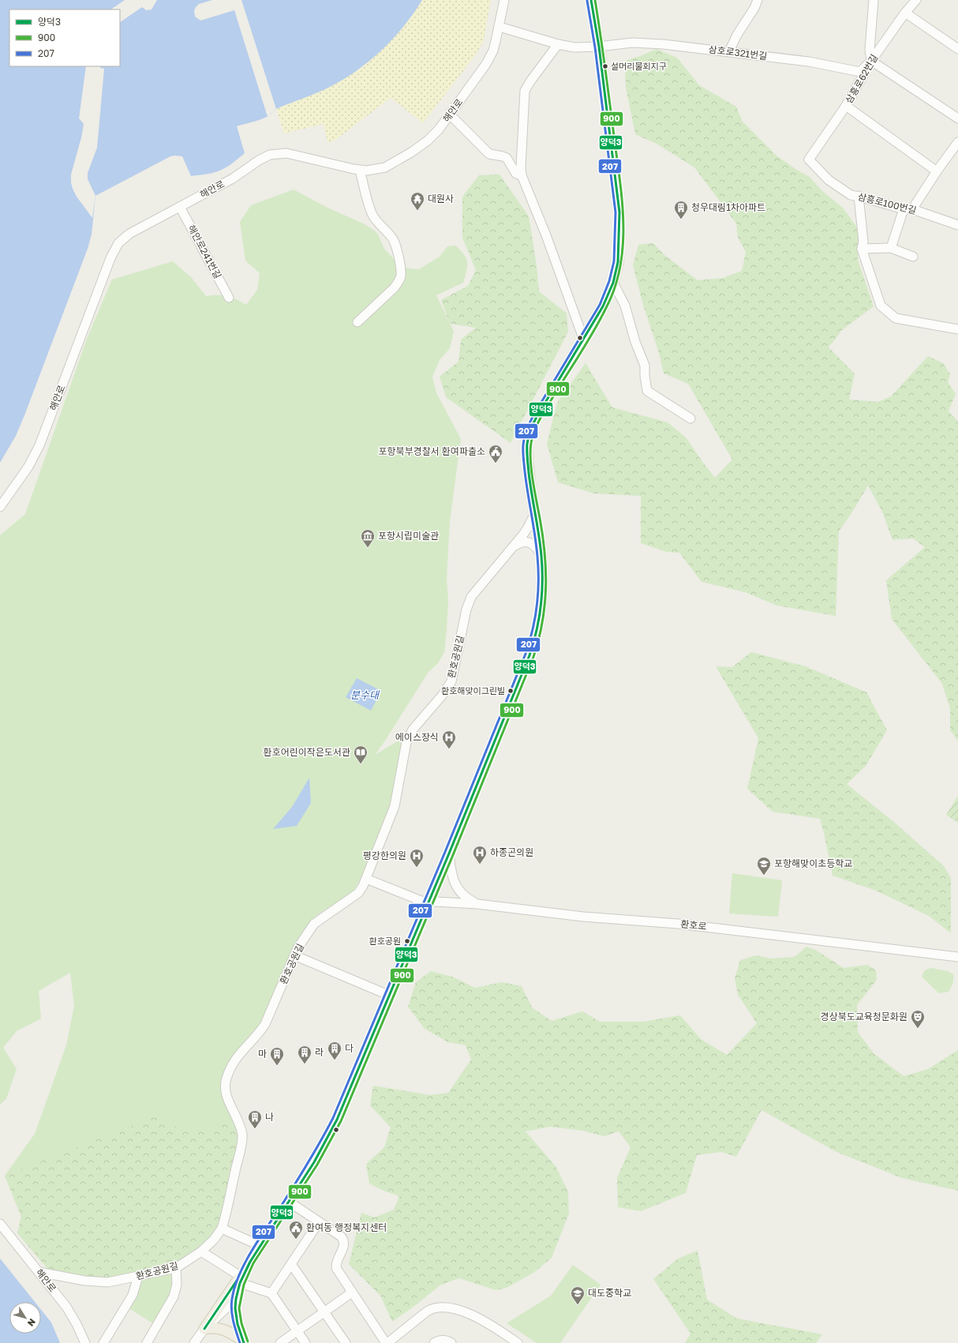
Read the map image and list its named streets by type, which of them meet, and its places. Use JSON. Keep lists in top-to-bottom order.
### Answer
{
  "streets": {
    "street": [
      "삼호로321번길",
      "삼흥로62번길",
      "해안로",
      "삼흥로100번길",
      "해안로241번길",
      "환호공원길",
      "환호로"
    ]
  },
  "crossings": [
    ["삼호로321번길", "삼흥로62번길"],
    ["삼호로321번길", "해안로"],
    ["삼흥로62번길", "삼흥로100번길"],
    ["해안로", "해안로241번길"],
    ["해안로", "환호공원길"],
    ["환호공원길", "환호로"]
  ],
  "water": ["분수대"],
  "places": {
    "other": ["설머리물회지구", "환호해맞이그린빌", "환호공원"],
    "temple": ["대원사"],
    "building": [
      "청우대림1차아파트",
      "다",
      "라",
      "마",
      "나"
    ],
    "public building": ["포항북부경찰서 환여파출소", "환여동 행정복지센터"],
    "museum": ["포항시립미술관"],
    "hospital": ["에이스장식", "하종곤의원", "평강한의원"],
    "library": ["환호어린이작은도서관"],
    "school or university": ["포항해맞이초등학교", "대도중학교"],
    "theatre": ["경상북도교육청문화원"]
  },
  "lines": ["transit line 양덕3", "transit line 900", "transit line 207"],
  "legend": ["양덕3", "900", "207"],
  "north": "bottom right"
}
